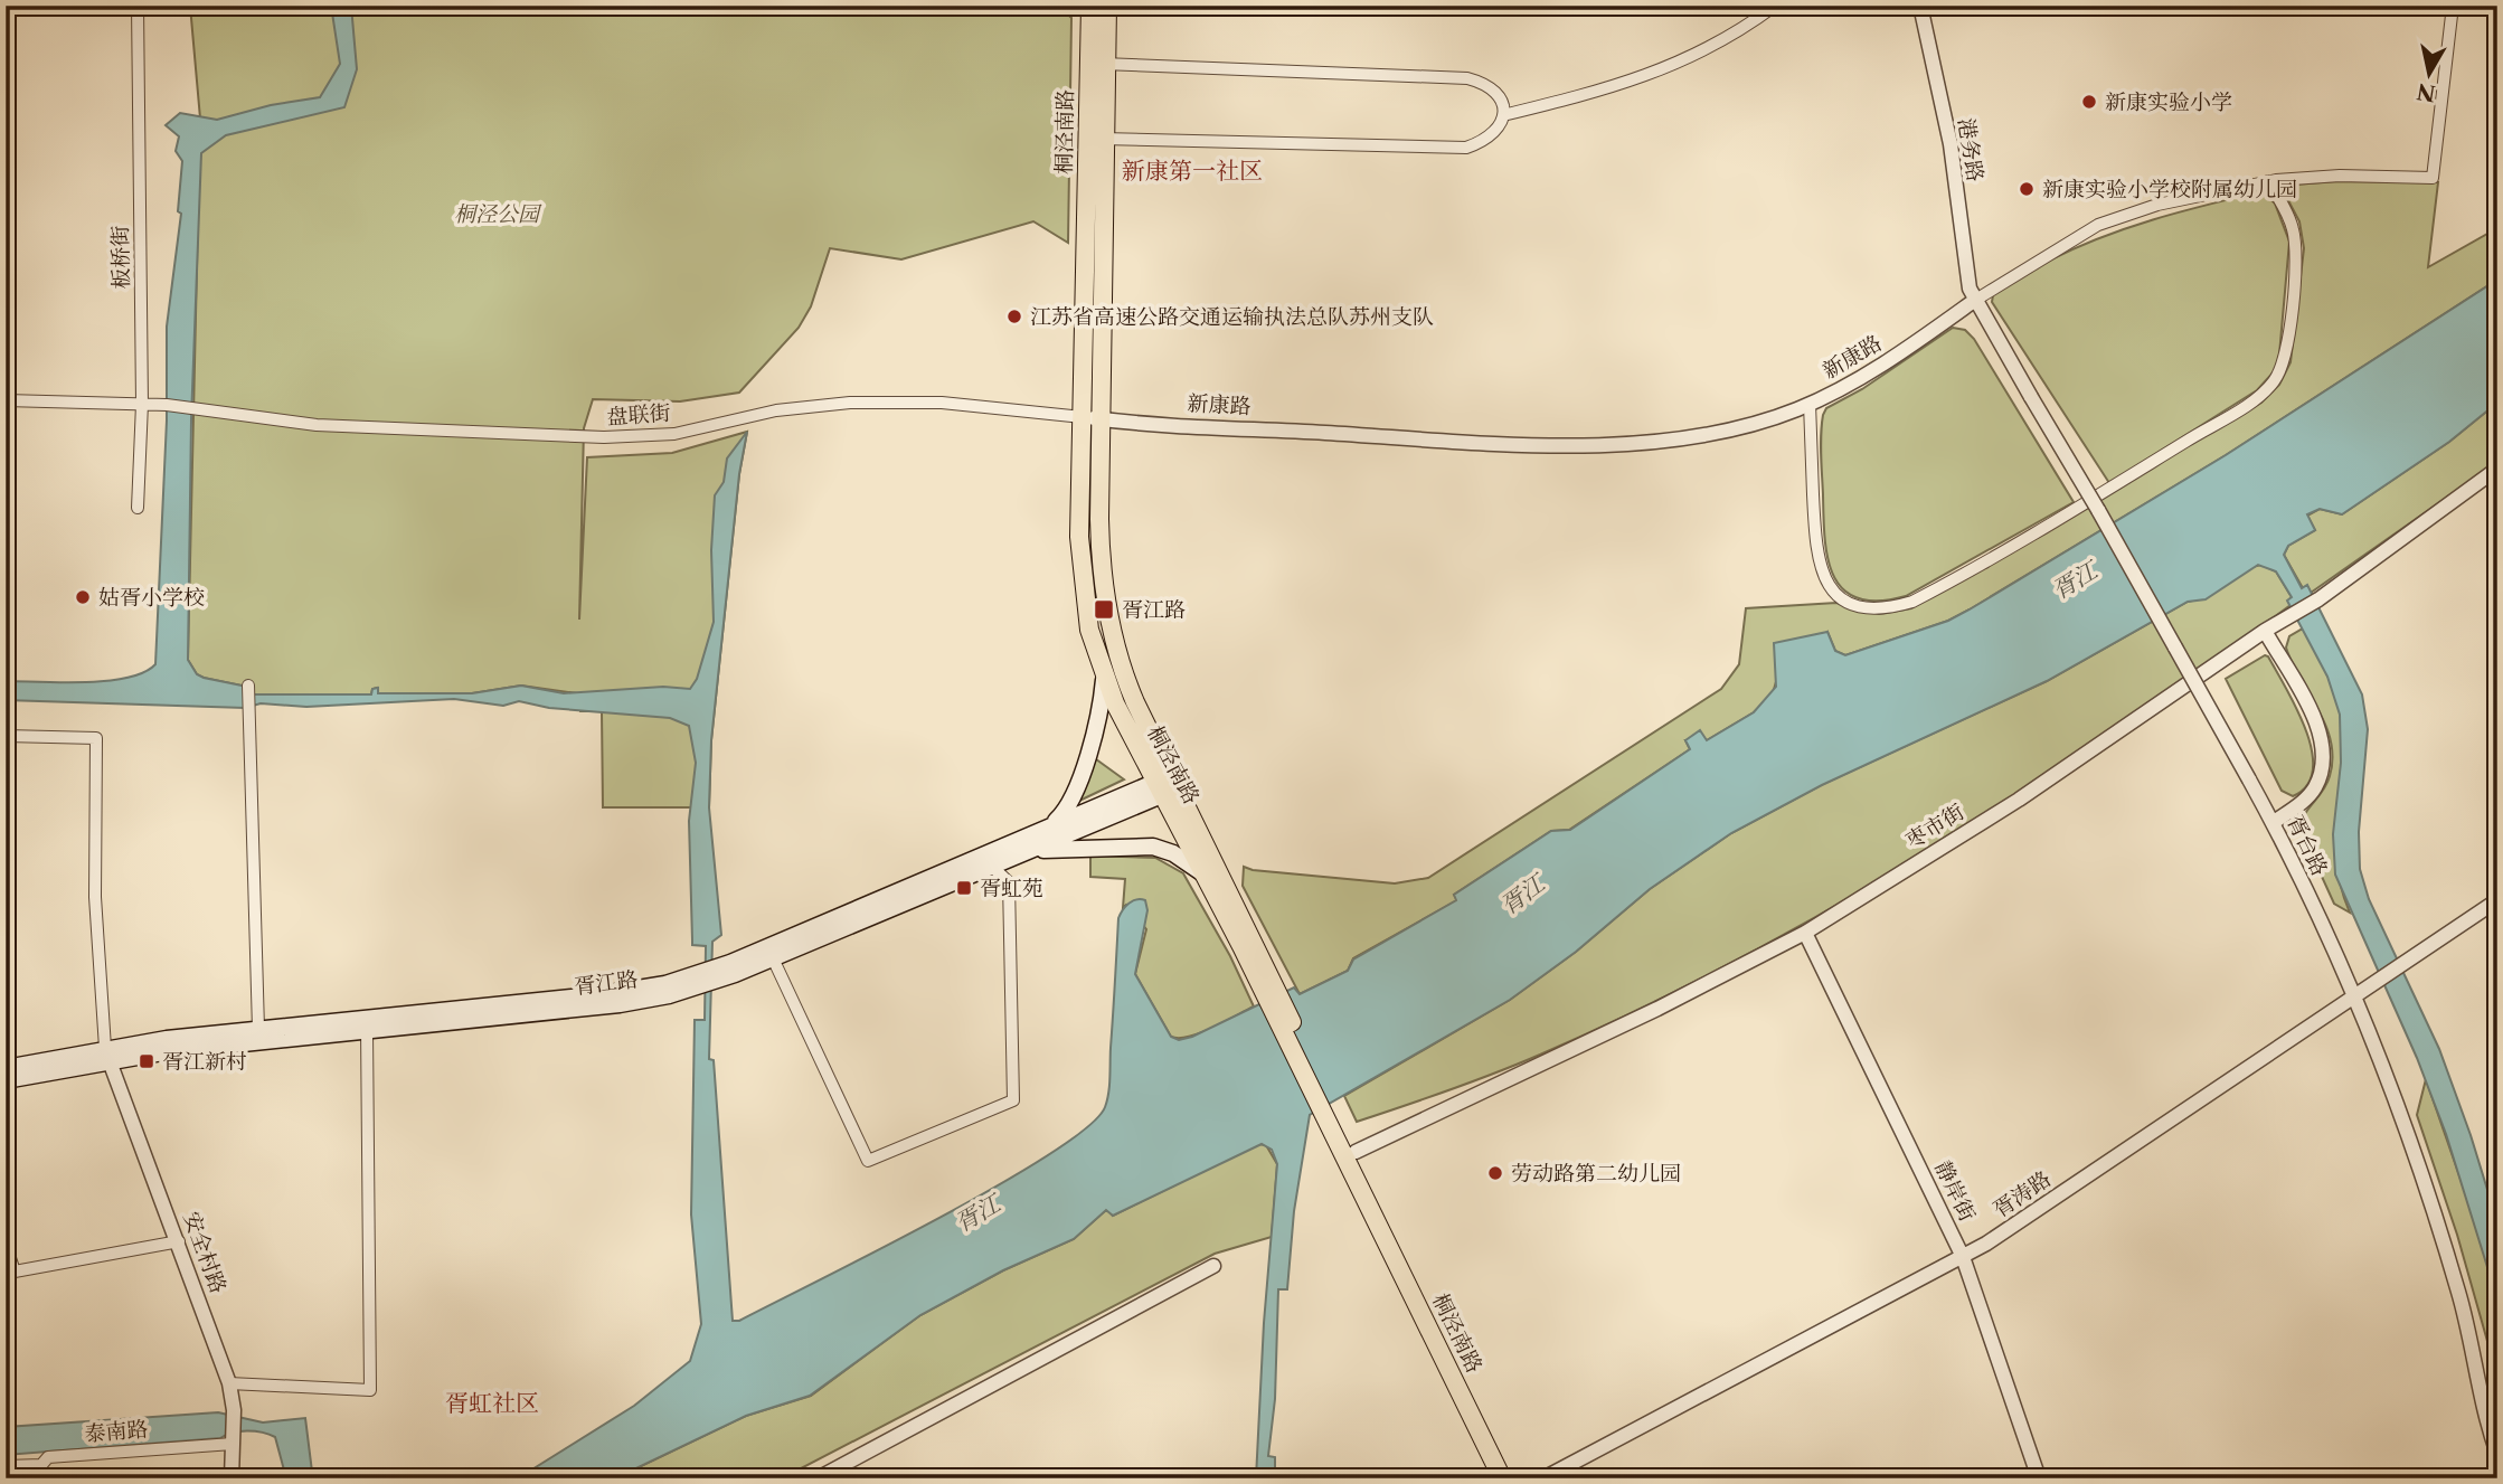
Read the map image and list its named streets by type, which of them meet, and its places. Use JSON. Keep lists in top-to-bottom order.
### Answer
{
  "streets": {
    "main road": ["桐泾南路", "胥江路"],
    "street": [
      "港务路",
      "板桥街",
      "新康路",
      "盘联街",
      "枣市街",
      "胥台路",
      "静岸街",
      "胥涛路",
      "安全村路",
      "泰南路"
    ]
  },
  "crossings": [
    ["桐泾南路", "新康路"],
    ["桐泾南路", "盘联街"],
    ["桐泾南路", "枣市街"],
    ["桐泾南路", "胥江路"],
    ["港务路", "新康路"],
    ["港务路", "胥台路"],
    ["板桥街", "盘联街"],
    ["新康路", "盘联街"],
    ["新康路", "胥台路"],
    ["枣市街", "静岸街"],
    ["胥台路", "胥涛路"],
    ["胥江路", "安全村路"],
    ["静岸街", "胥涛路"],
    ["安全村路", "泰南路"]
  ],
  "districts": ["新康第一社区", "胥虹社区"],
  "water": ["胥江"],
  "parks": ["桐泾公园"],
  "places": {
    "other": [
      "新康实验小学",
      "新康实验小学校附属幼儿园",
      "江苏省高速公路交通运输执法总队苏州支队",
      "姑胥小学校",
      "劳动路第二幼儿园"
    ],
    "transit": ["胥江路", "胥虹苑", "胥江新村"]
  },
  "north": "bottom"
}
